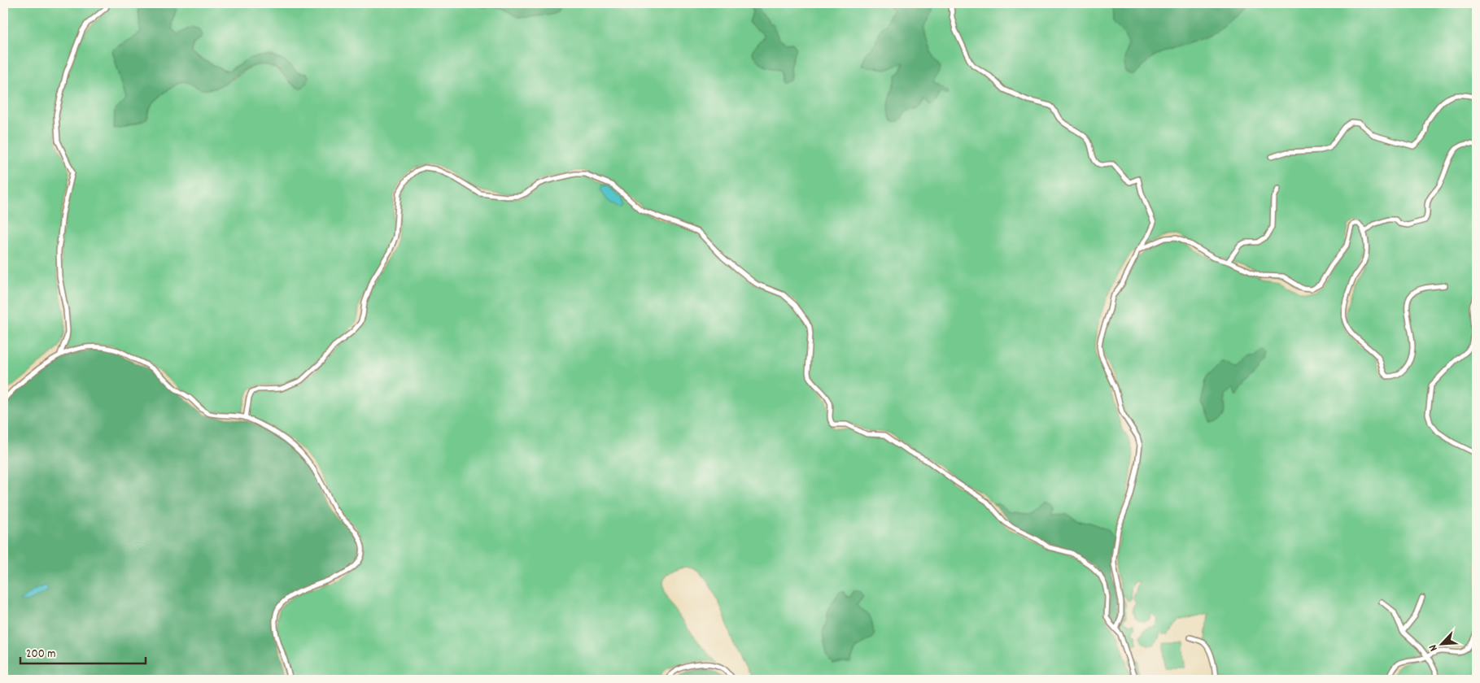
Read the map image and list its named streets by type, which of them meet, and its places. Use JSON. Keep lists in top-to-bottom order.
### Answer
{
  "scale_bar": "200 m",
  "north": "bottom left"
}
